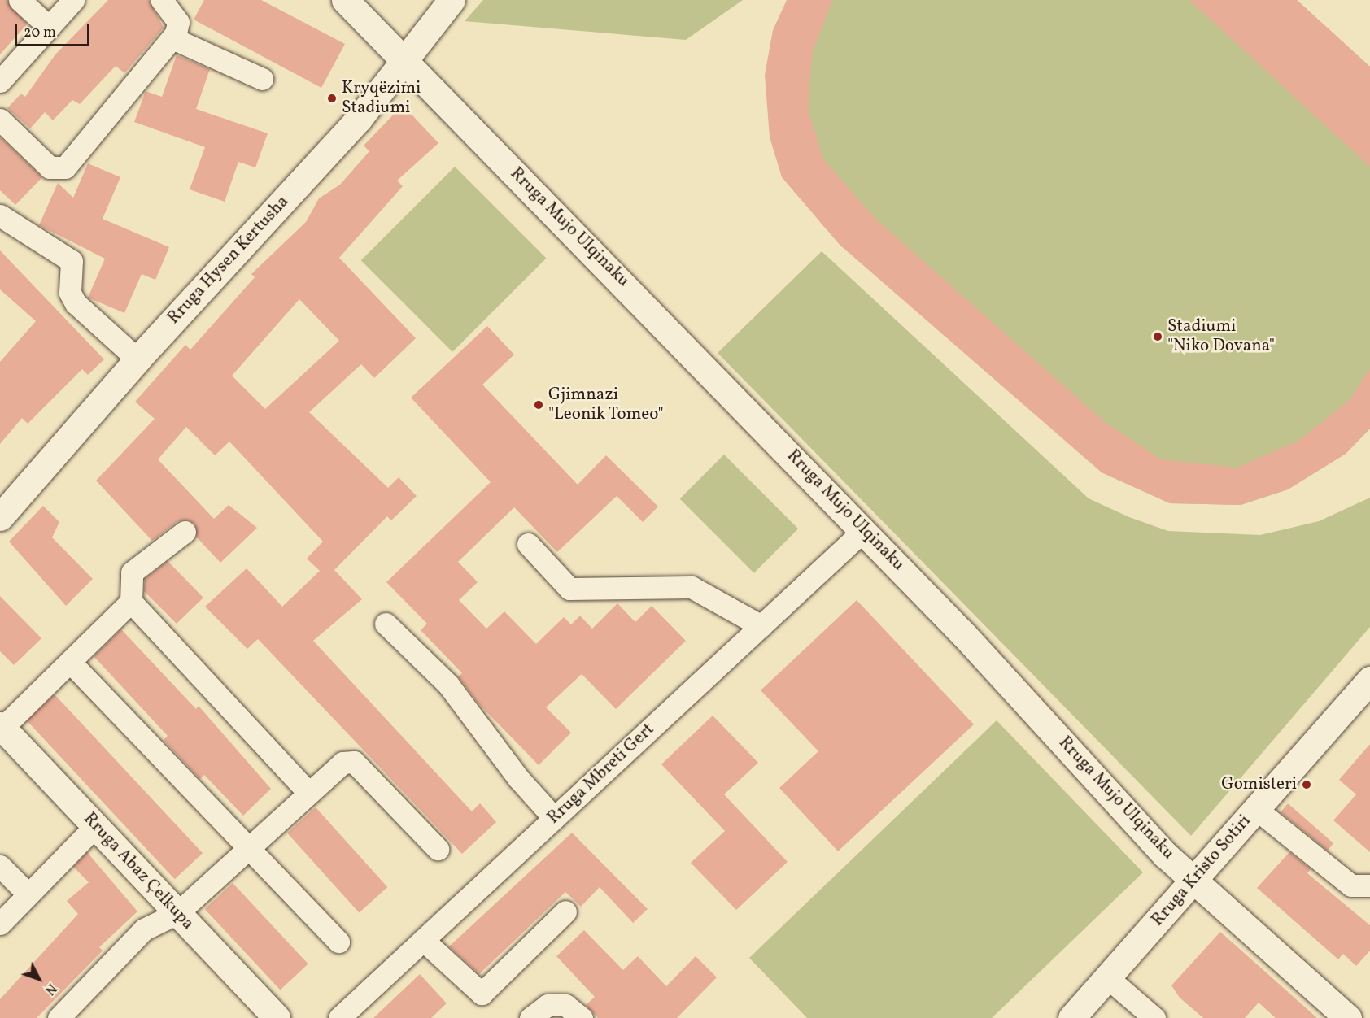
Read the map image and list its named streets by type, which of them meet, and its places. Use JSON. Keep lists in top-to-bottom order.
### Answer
{
  "streets": {
    "street": [
      "Rruga Mujo Ulqinaku",
      "Rruga Hysen Kertusha",
      "Rruga Mbreti Gert",
      "Rruga Kristo Sotiri",
      "Rruga Abaz Çelkupa"
    ]
  },
  "crossings": [
    ["Rruga Mujo Ulqinaku", "Rruga Hysen Kertusha"],
    ["Rruga Mujo Ulqinaku", "Rruga Mbreti Gert"],
    ["Rruga Mujo Ulqinaku", "Rruga Kristo Sotiri"]
  ],
  "places": [
    "Kryqëzimi Stadiumi",
    "Stadiumi \"Niko Dovana\"",
    "Gjimnazi \"Leonik Tomeo\"",
    "Gomisteri"
  ],
  "scale_bar": "20 m",
  "north": "bottom right"
}
